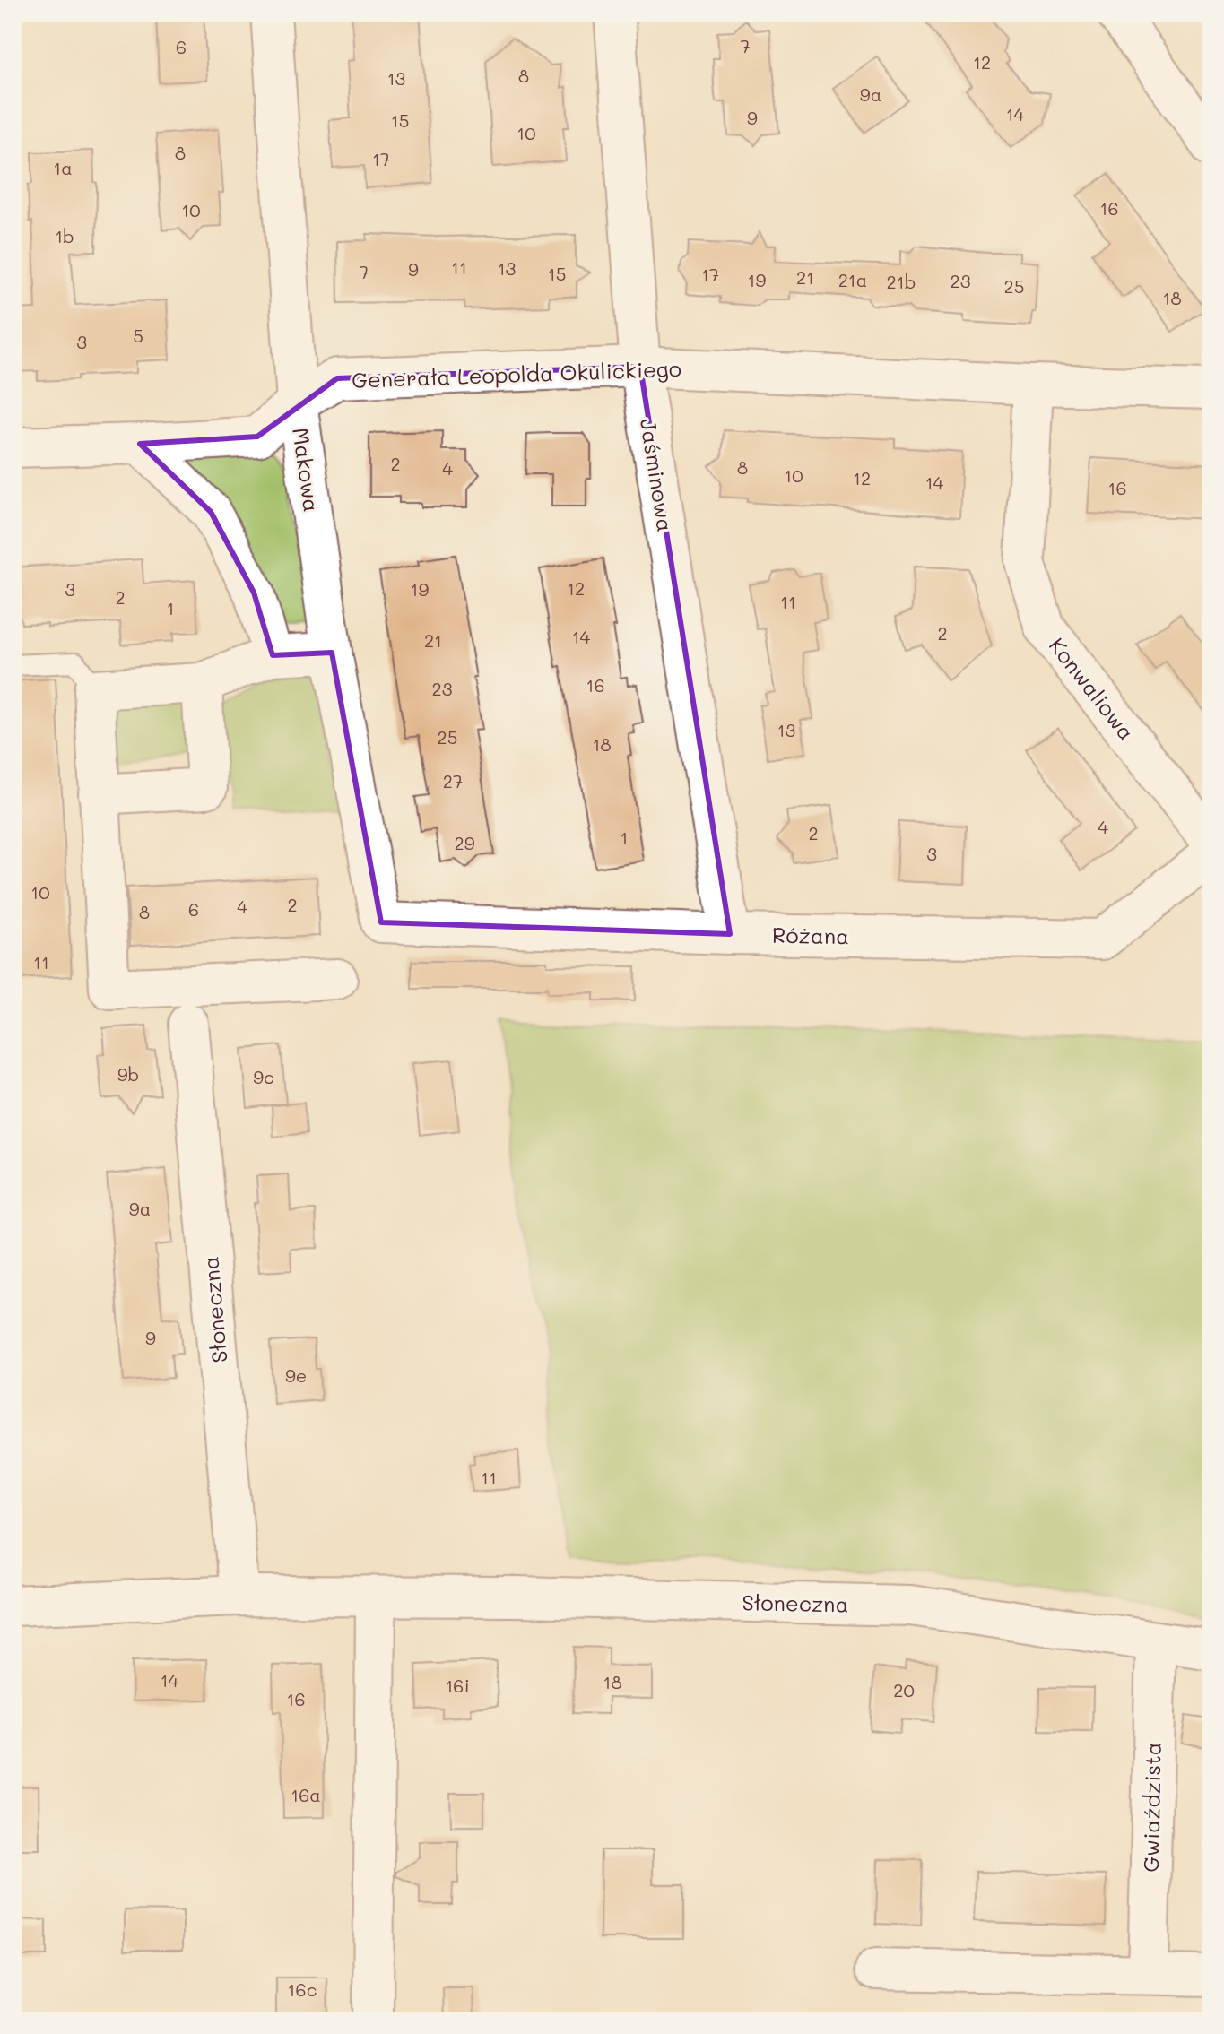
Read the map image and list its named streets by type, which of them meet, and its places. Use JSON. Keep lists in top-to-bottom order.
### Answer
{
  "streets": {
    "street": [
      "Generała Leopolda Okulickiego",
      "Makowa",
      "Jaśminowa",
      "Konwaliowa",
      "Różana",
      "Słoneczna",
      "Gwiaździsta"
    ]
  },
  "crossings": [
    ["Generała Leopolda Okulickiego", "Makowa"],
    ["Generała Leopolda Okulickiego", "Jaśminowa"],
    ["Generała Leopolda Okulickiego", "Konwaliowa"],
    ["Makowa", "Różana"],
    ["Jaśminowa", "Różana"],
    ["Słoneczna", "Gwiaździsta"]
  ],
  "house_numbers": [
    "7",
    "6",
    "12",
    "8",
    "13",
    "9a",
    "14",
    "9",
    "15",
    "10",
    "8",
    "17",
    "1a",
    "16",
    "10",
    "1b",
    "11",
    "13",
    "9",
    "7",
    "15",
    "17",
    "21",
    "19",
    "21a",
    "23",
    "21b",
    "25",
    "18",
    "5",
    "3",
    "2",
    "8",
    "4",
    "10",
    "12",
    "14",
    "16",
    "12",
    "3",
    "19",
    "2",
    "11",
    "1",
    "2",
    "14",
    "21",
    "16",
    "23",
    "13",
    "25",
    "18",
    "27",
    "4",
    "2",
    "1",
    "29",
    "3",
    "10",
    "2",
    "4",
    "6",
    "8",
    "11",
    "9b",
    "9c",
    "9a",
    "9",
    "9e",
    "11",
    "14",
    "18",
    "16i",
    "20",
    "16",
    "16a",
    "16c"
  ]
}
